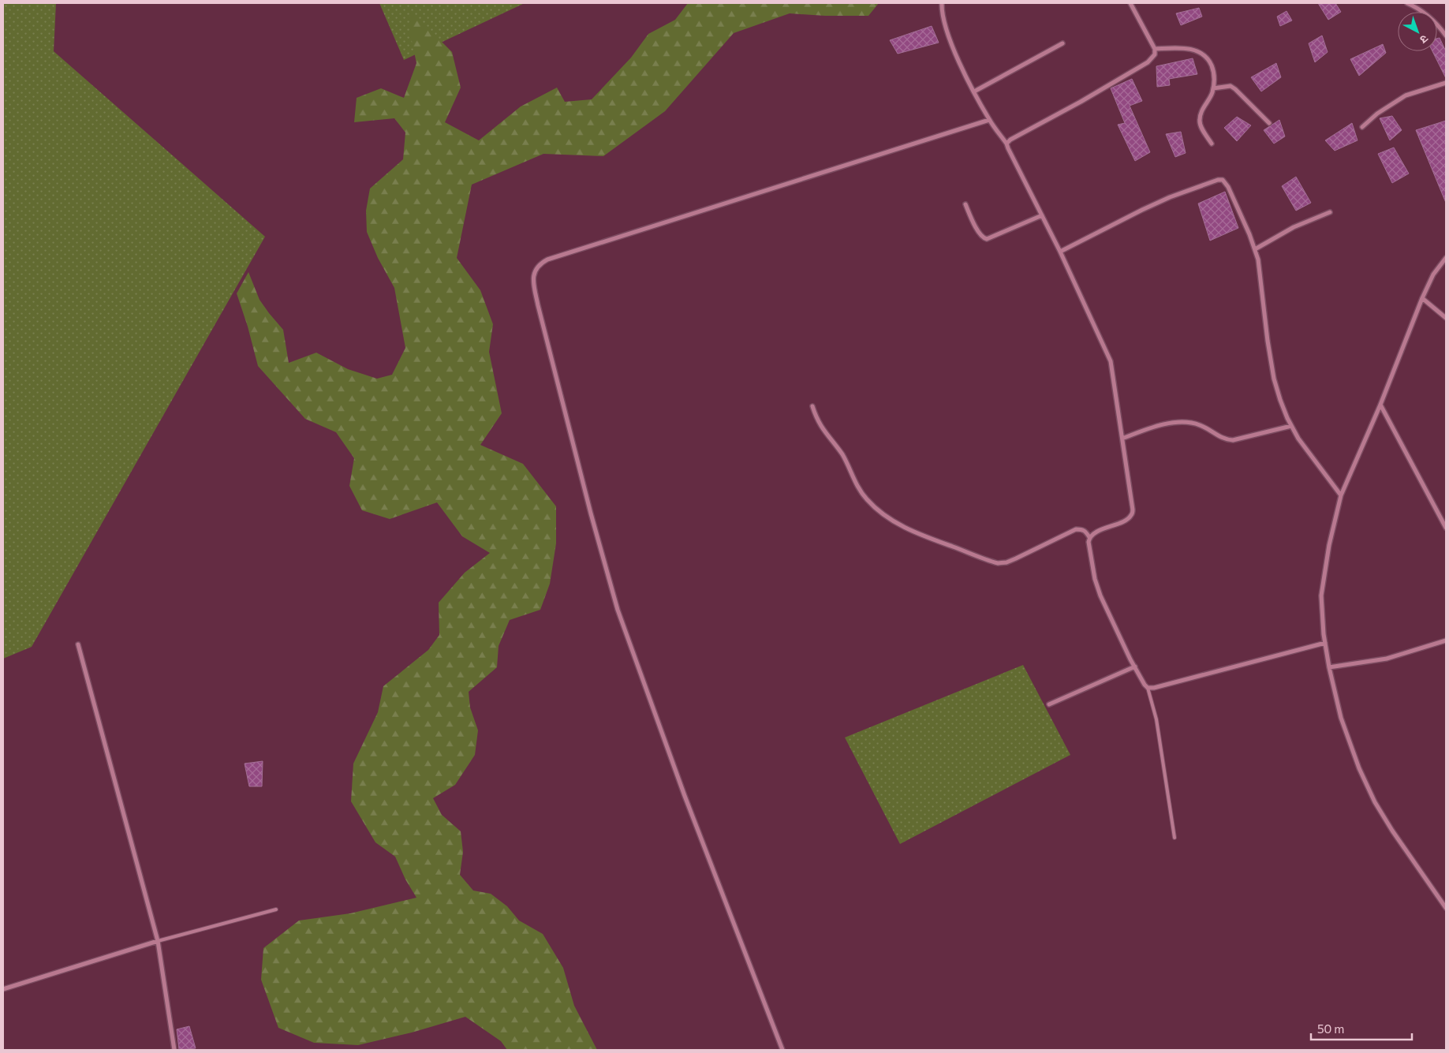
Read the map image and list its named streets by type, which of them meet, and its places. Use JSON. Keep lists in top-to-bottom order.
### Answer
{
  "scale_bar": "50 m",
  "north": "bottom right"
}
